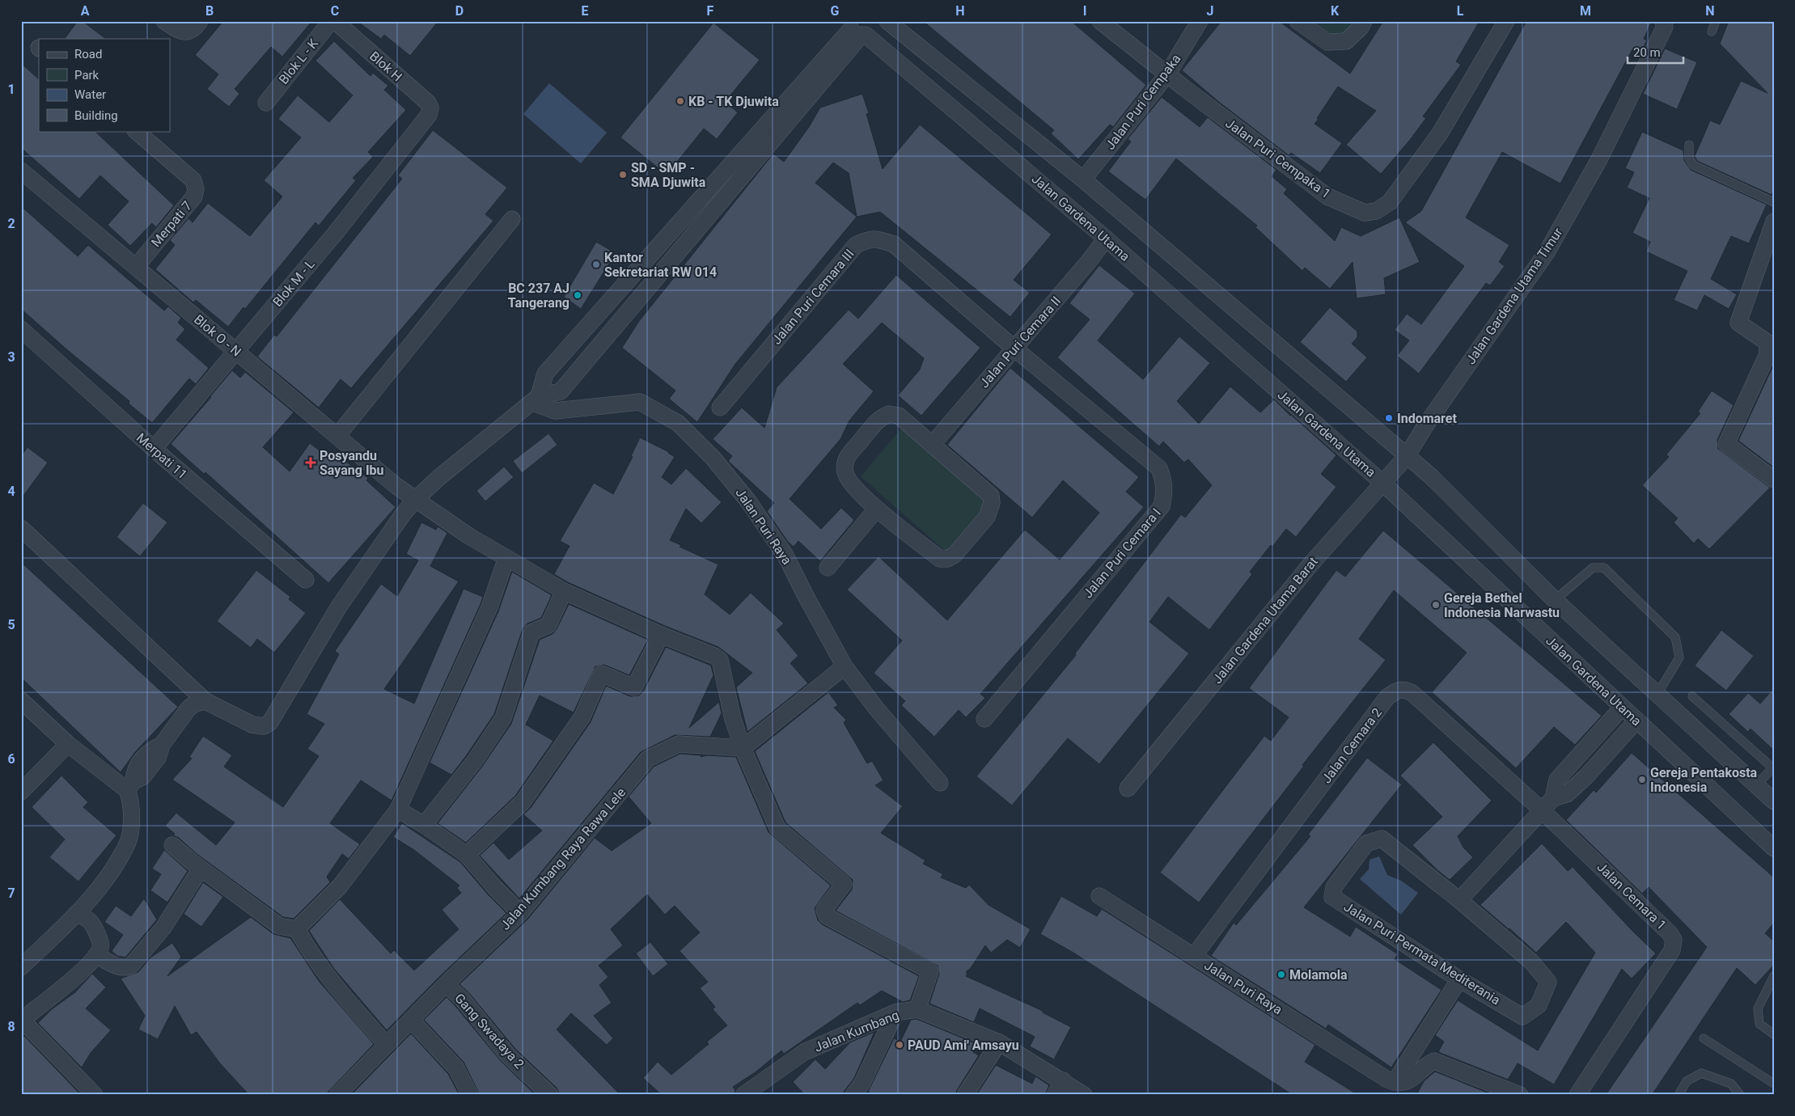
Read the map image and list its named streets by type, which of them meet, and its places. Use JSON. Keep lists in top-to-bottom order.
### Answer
{
  "streets": {
    "street": [
      "Blok L - K",
      "Blok H",
      "Jalan Puri Cempaka",
      "Jalan Puri Cempaka 1",
      "Jalan Gardena Utama",
      "Merpati 7",
      "Blok M - L",
      "Jalan Gardena Utama Timur",
      "Jalan Puri Cemara III",
      "Blok O - N",
      "Jalan Puri Cemara II",
      "Merpati 11",
      "Jalan Puri Raya",
      "Jalan Puri Cemara I",
      "Jalan Gardena Utama Barat",
      "Jalan Cemara 2",
      "Jalan Kumbang Raya Rawa Lele",
      "Jalan Cemara 1",
      "Jalan Puri Permata Mediterania",
      "Gang Swadaya 2",
      "Jalan Kumbang"
    ]
  },
  "crossings": [
    ["Blok H", "Blok M - L"],
    ["Jalan Puri Cempaka", "Jalan Puri Cempaka 1"],
    ["Jalan Gardena Utama", "Jalan Puri Cemara II"],
    ["Jalan Gardena Utama", "Jalan Gardena Utama Barat"],
    ["Merpati 7", "Blok O - N"],
    ["Blok M - L", "Blok O - N"],
    ["Blok M - L", "Merpati 11"],
    ["Jalan Gardena Utama Timur", "Jalan Gardena Utama Barat"],
    ["Jalan Puri Cemara III", "Jalan Puri Cemara II"],
    ["Jalan Puri Cemara III", "Jalan Puri Cemara I"],
    ["Blok O - N", "Jalan Kumbang Raya Rawa Lele"],
    ["Jalan Puri Cemara II", "Jalan Puri Cemara I"],
    ["Jalan Puri Raya", "Jalan Cemara 2"],
    ["Jalan Cemara 2", "Jalan Cemara 1"],
    ["Jalan Kumbang Raya Rawa Lele", "Gang Swadaya 2"]
  ],
  "places": {
    "other": [
      "KB - TK Djuwita",
      "SD - SMP - SMA Djuwita",
      "Kantor Sekretariat RW 014",
      "BC 237 AJ Tangerang",
      "Indomaret",
      "Gereja Bethel Indonesia Narwastu",
      "Gereja Pentakosta Indonesia",
      "Molamola",
      "PAUD Ami' Amsayu"
    ],
    "health": ["Posyandu Sayang Ibu"]
  },
  "legend": [
    "Road",
    "Park",
    "Water",
    "Building"
  ],
  "scale_bar": "20 m",
  "grid": {
    "columns": [
      "A",
      "B",
      "C",
      "D",
      "E",
      "F",
      "G",
      "H",
      "I",
      "J",
      "K",
      "L",
      "M",
      "N"
    ],
    "rows": [
      "1",
      "2",
      "3",
      "4",
      "5",
      "6",
      "7",
      "8"
    ]
  }
}
